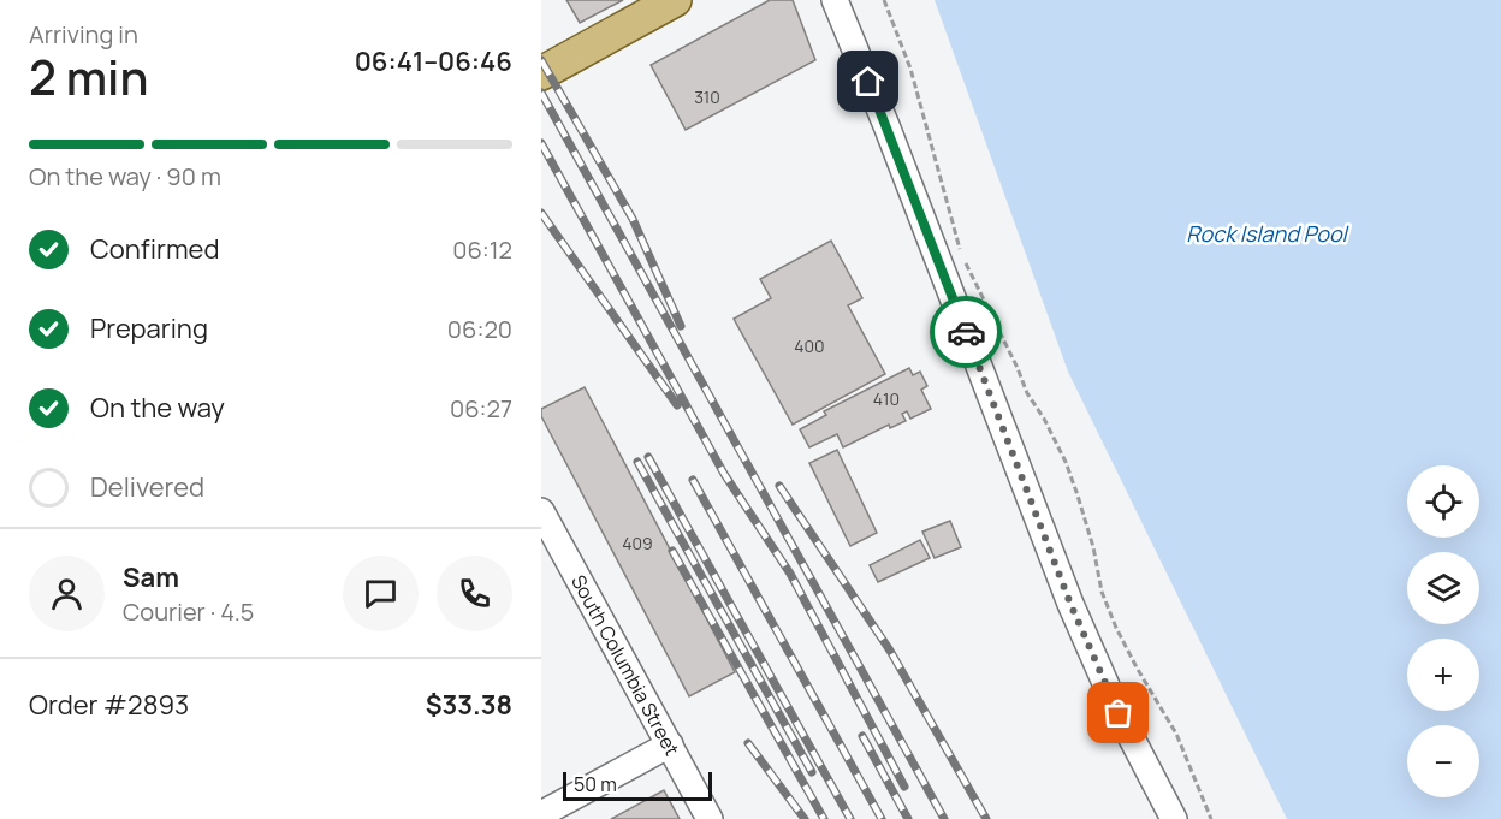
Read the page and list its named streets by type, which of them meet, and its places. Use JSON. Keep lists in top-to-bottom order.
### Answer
{
  "streets": {
    "street": ["South Columbia Street"]
  },
  "water": ["Rock Island Pool"],
  "house_numbers": [
    "310",
    "400",
    "410",
    "409"
  ],
  "scale_bar": "50 m",
  "page": {
    "heading": ["2 min", "Arriving in", "06:41–06:46"],
    "panel": [
      "Sam",
      "Courier · 4.5",
      "Order #2893",
      "$33.38"
    ],
    "bar": "On the way · 90 m",
    "list": [
      ["Confirmed", "06:12"],
      ["Preparing", "06:20"],
      ["On the way", "06:27"],
      "Delivered"
    ],
    "map_buttons": ["+", "−"],
    "scale": "50 m"
  }
}
